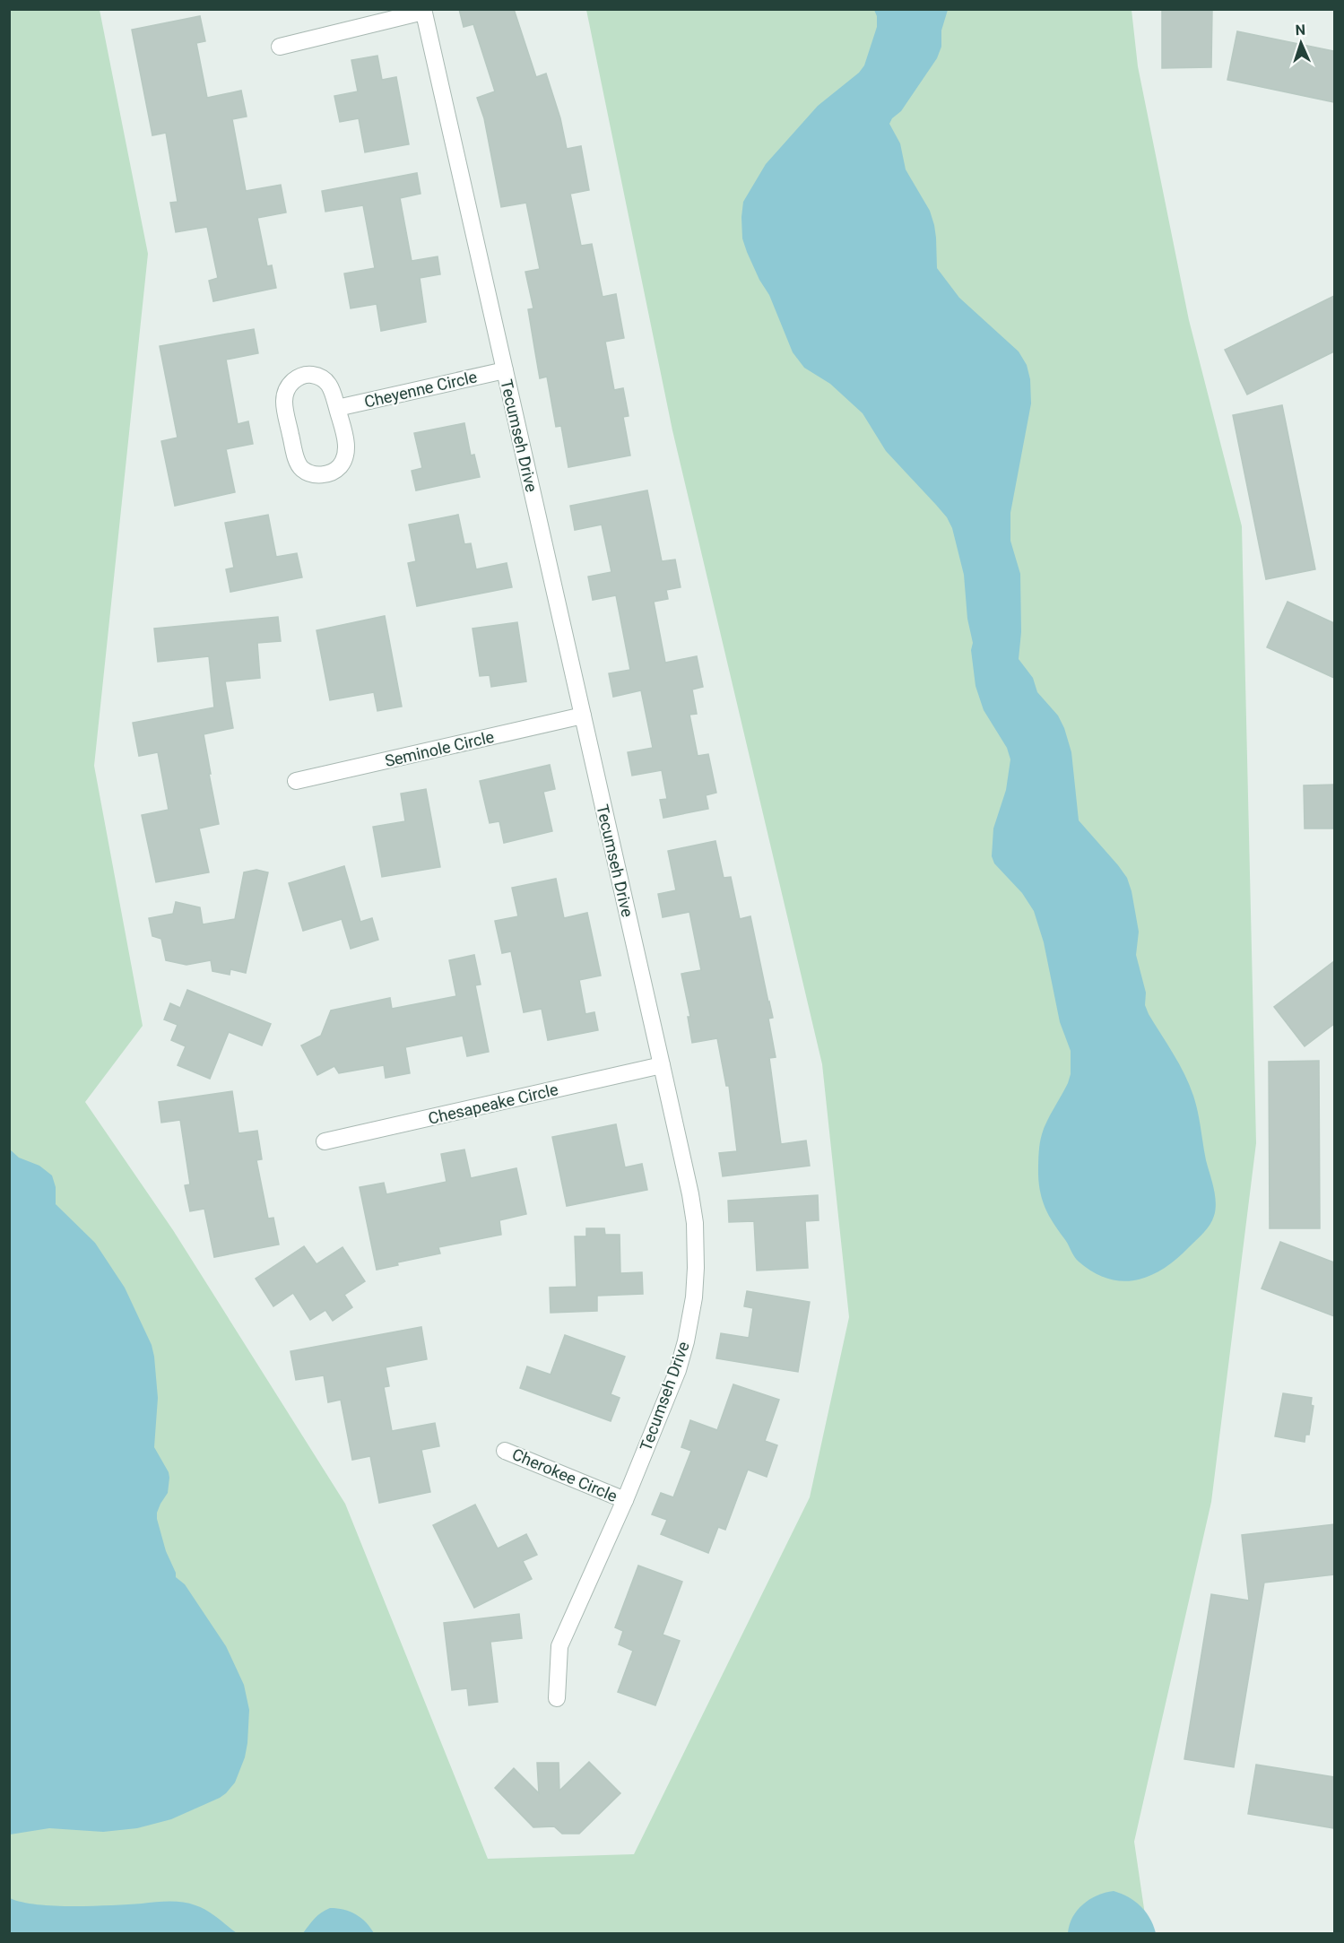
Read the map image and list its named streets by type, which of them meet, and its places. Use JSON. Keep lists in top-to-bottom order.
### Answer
{
  "streets": {
    "street": [
      "Cheyenne Circle",
      "Tecumseh Drive",
      "Seminole Circle",
      "Chesapeake Circle",
      "Cherokee Circle"
    ]
  },
  "crossings": [
    ["Cheyenne Circle", "Tecumseh Drive"],
    ["Tecumseh Drive", "Seminole Circle"],
    ["Tecumseh Drive", "Chesapeake Circle"],
    ["Tecumseh Drive", "Cherokee Circle"]
  ],
  "north": "top"
}
